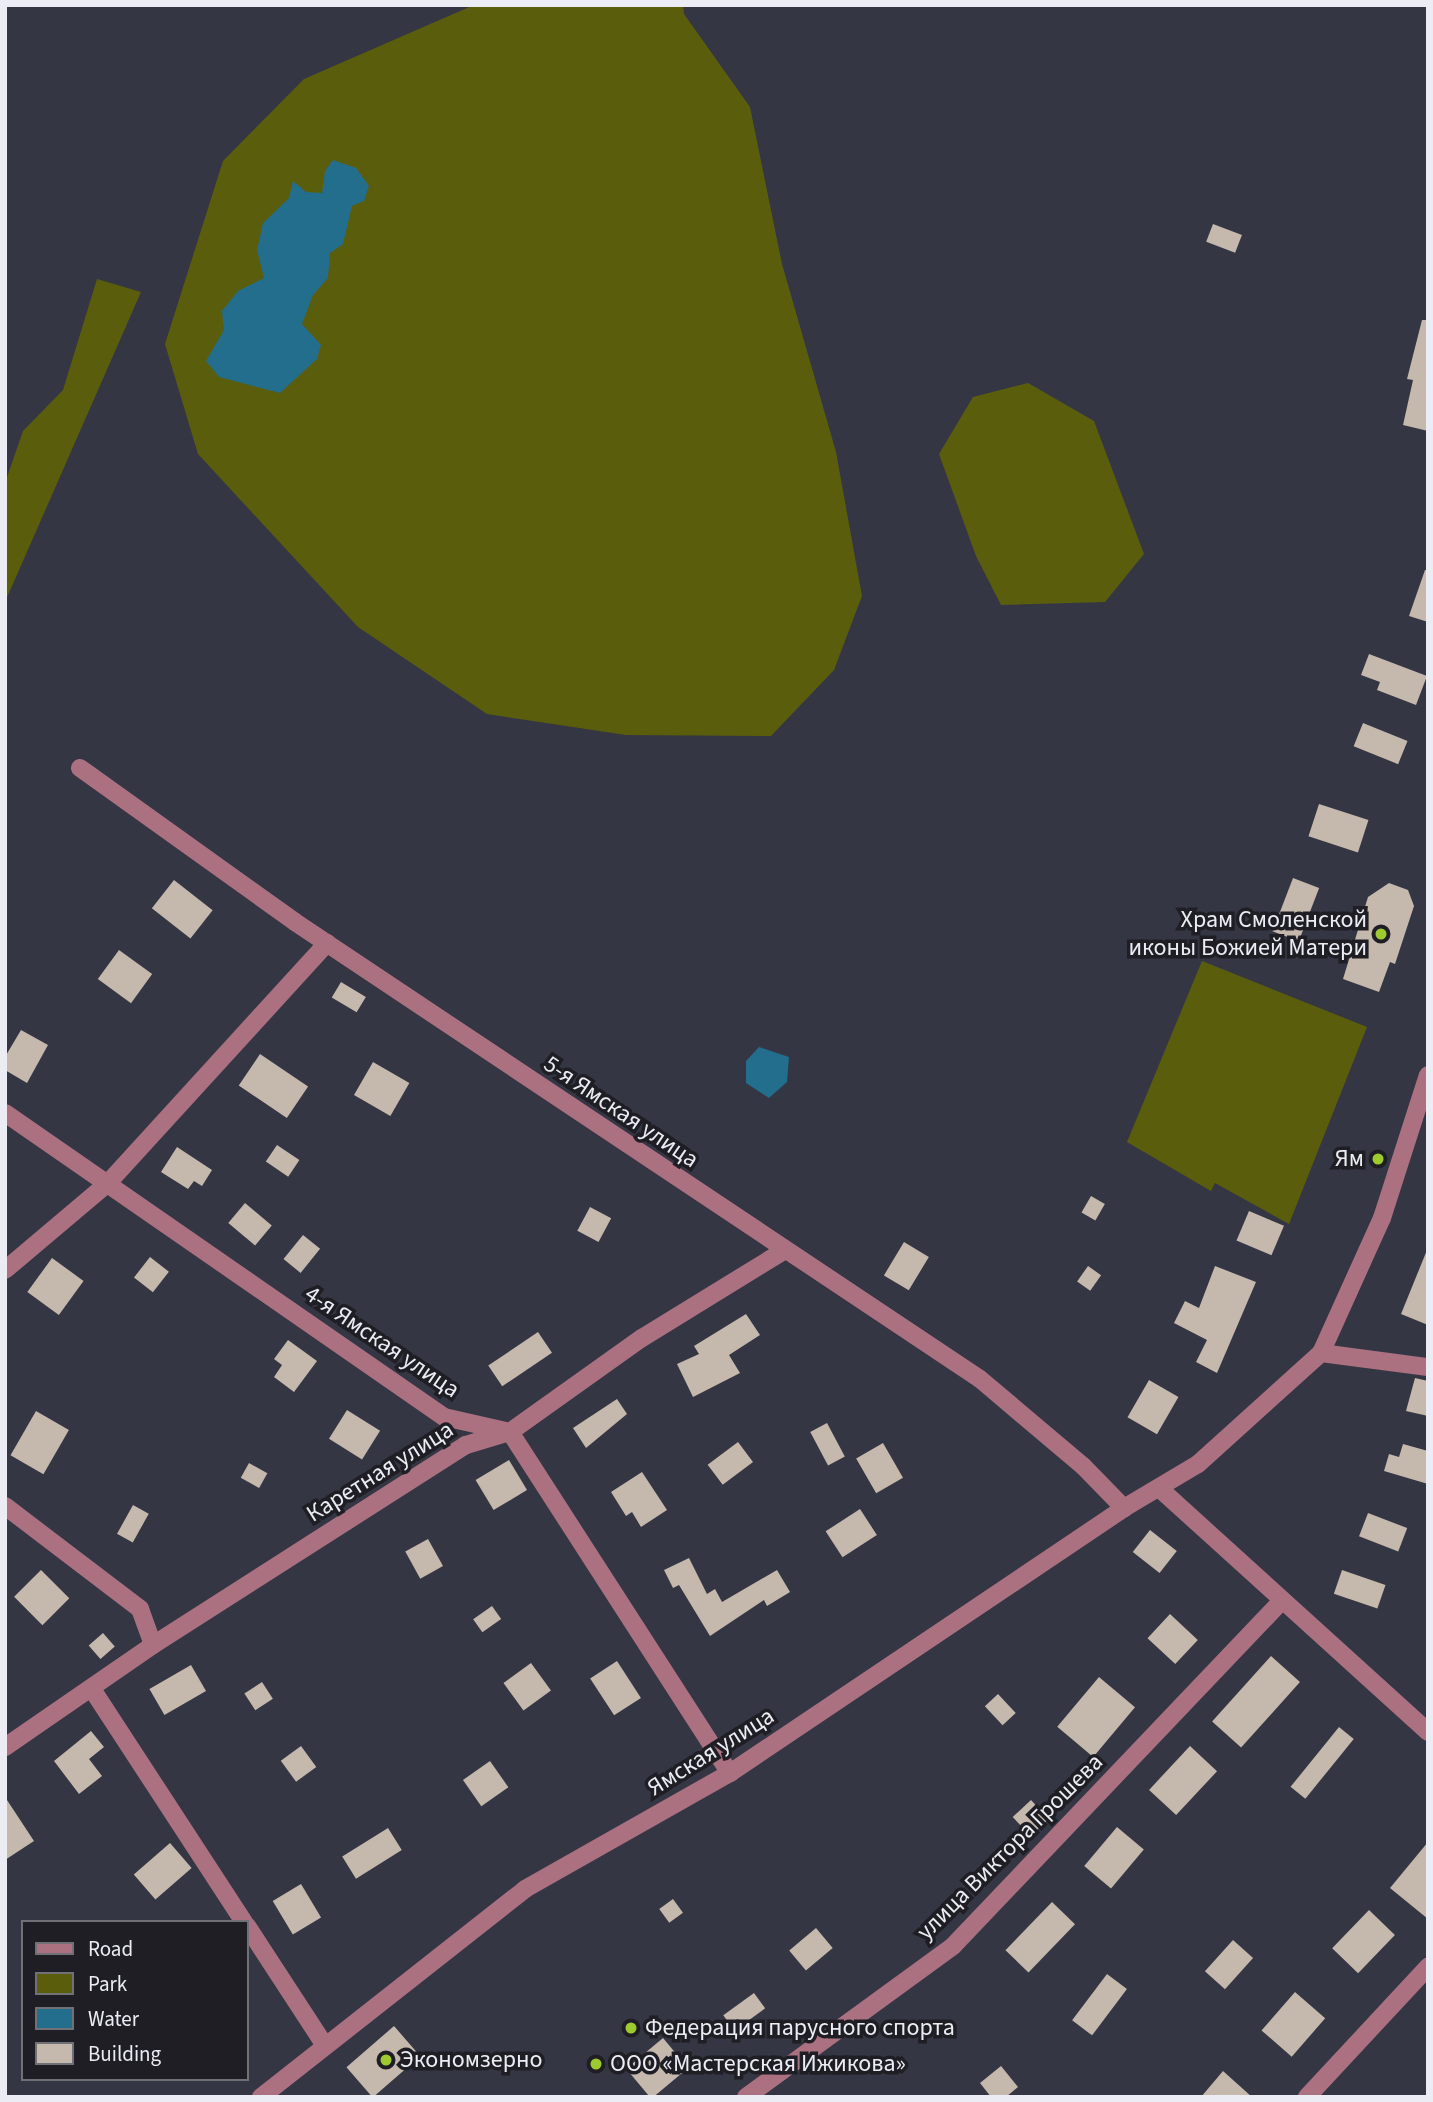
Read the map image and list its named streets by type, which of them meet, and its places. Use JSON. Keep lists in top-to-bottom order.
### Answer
{
  "streets": {
    "street": [
      "5-я Ямская улица",
      "4-я Ямская улица",
      "Каретная улица",
      "Ямская улица",
      "улица Виктора Грошева"
    ]
  },
  "crossings": [
    ["5-я Ямская улица", "Каретная улица"],
    ["5-я Ямская улица", "Ямская улица"],
    ["4-я Ямская улица", "Каретная улица"]
  ],
  "places": [
    "Храм Смоленской иконы Божией Матери",
    "Ям",
    "Федерация парусного спорта",
    "Экономзерно",
    "ООО «Мастерская Ижикова»"
  ],
  "legend": [
    "Road",
    "Park",
    "Water",
    "Building"
  ]
}
